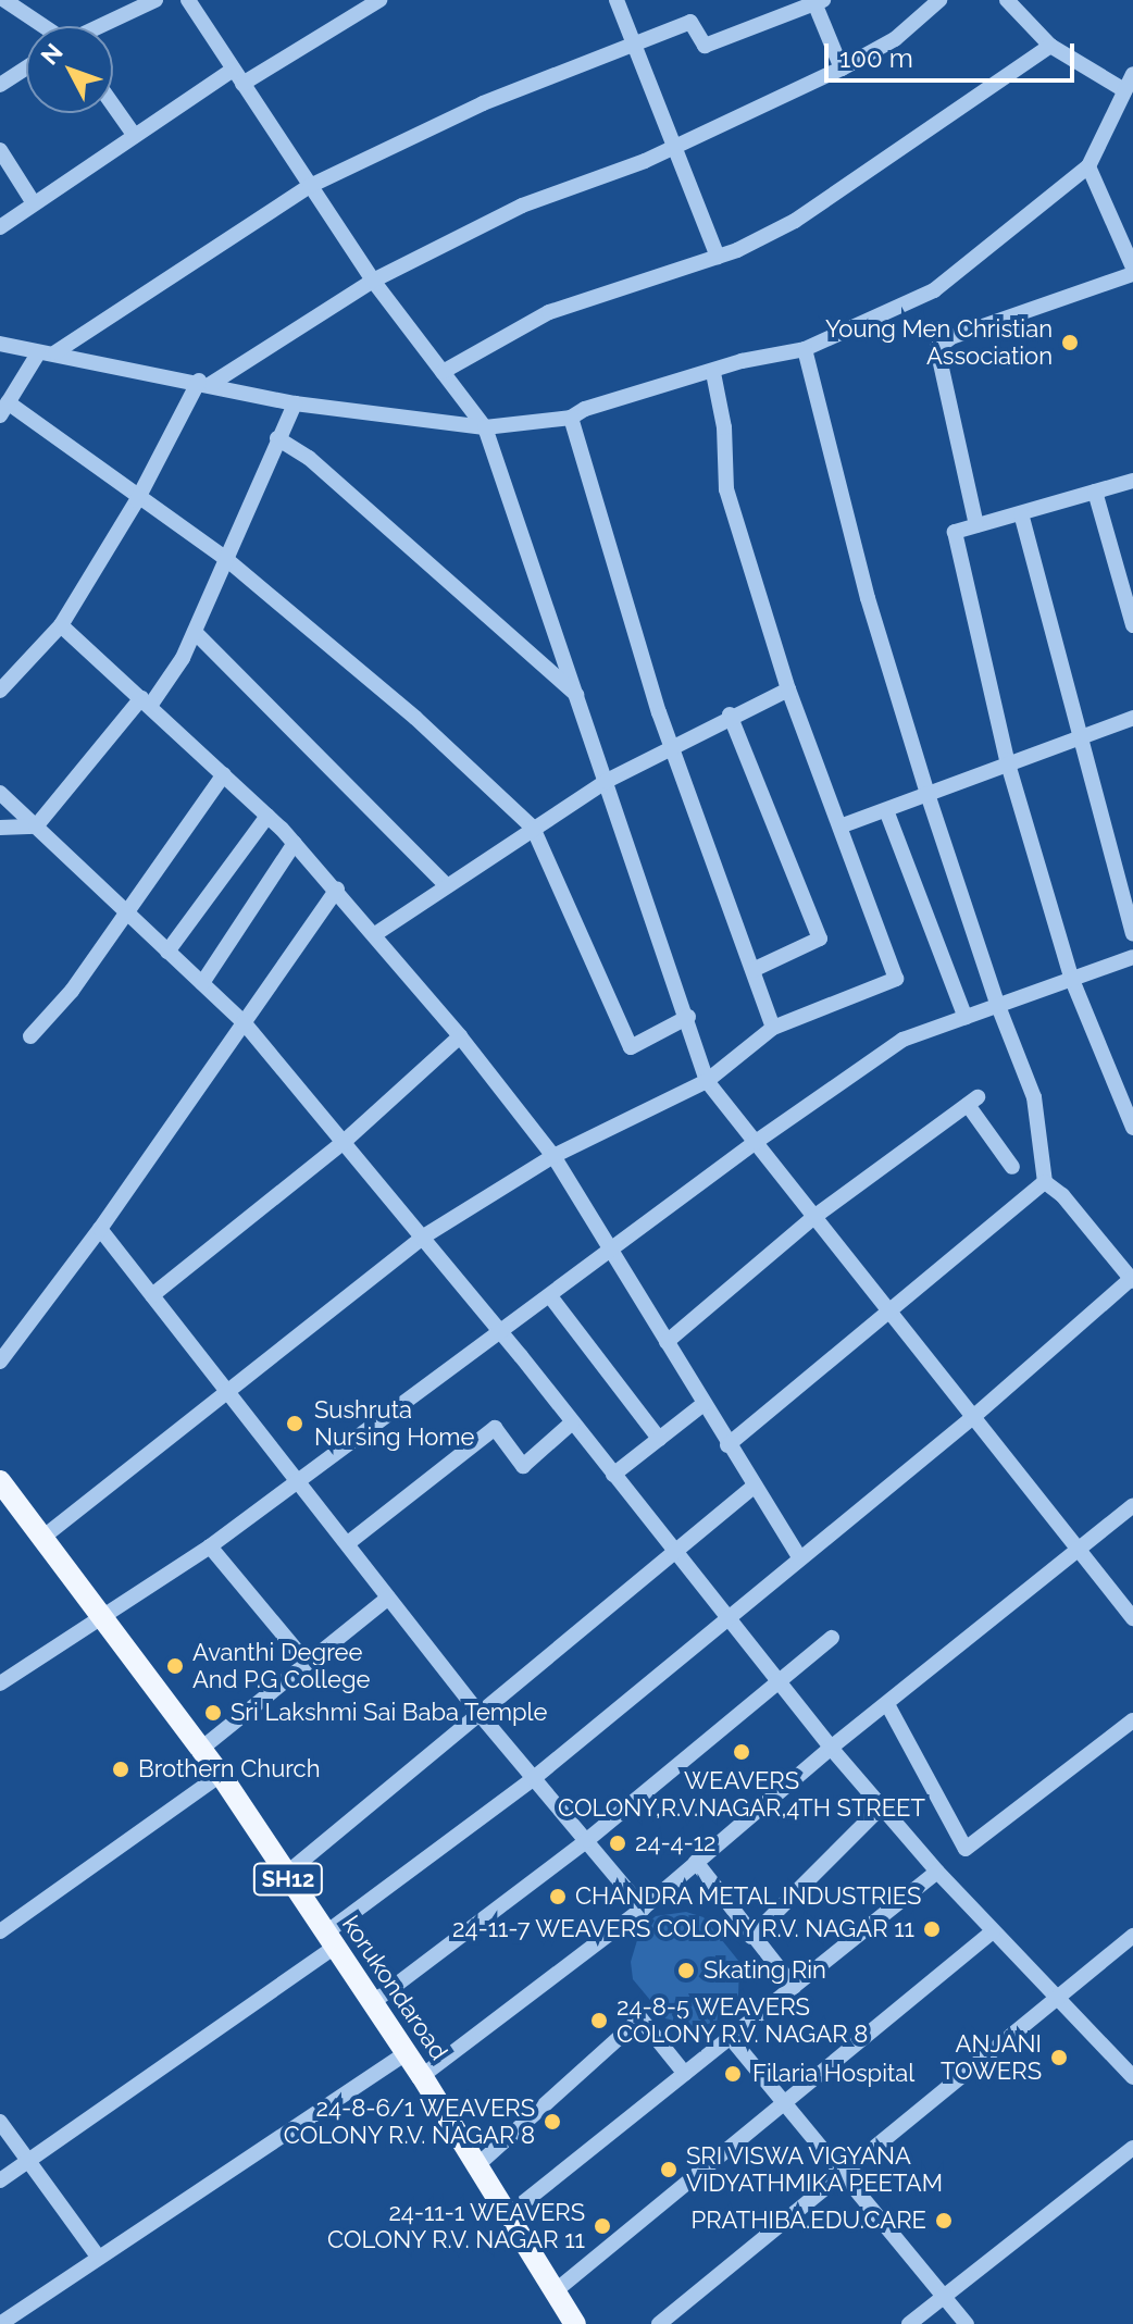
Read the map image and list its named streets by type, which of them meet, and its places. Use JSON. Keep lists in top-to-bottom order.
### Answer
{
  "streets": {
    "main road": ["SH12", "korukondaroad"]
  },
  "places": [
    "Young Men Christian Association",
    "Sushruta Nursing Home",
    "Avanthi Degree And P.G College",
    "Sri Lakshmi Sai Baba Temple",
    "WEAVERS COLONY,R.V.NAGAR,4TH STREET",
    "Brothern Church",
    "24-4-12",
    "CHANDRA METAL INDUSTRIES",
    "24-11-7 WEAVERS COLONY R.V. NAGAR 11",
    "Skating Rin",
    "24-8-5 WEAVERS COLONY R.V. NAGAR 8",
    "ANJANI TOWERS",
    "Filaria Hospital",
    "24-8-6/1 WEAVERS COLONY R.V. NAGAR 8",
    "SRI VISWA VIGYANA VIDYATHMIKA PEETAM",
    "PRATHIBA.EDU.CARE",
    "24-11-1 WEAVERS COLONY R.V. NAGAR 11"
  ],
  "scale_bar": "100 m",
  "north": "top left"
}
